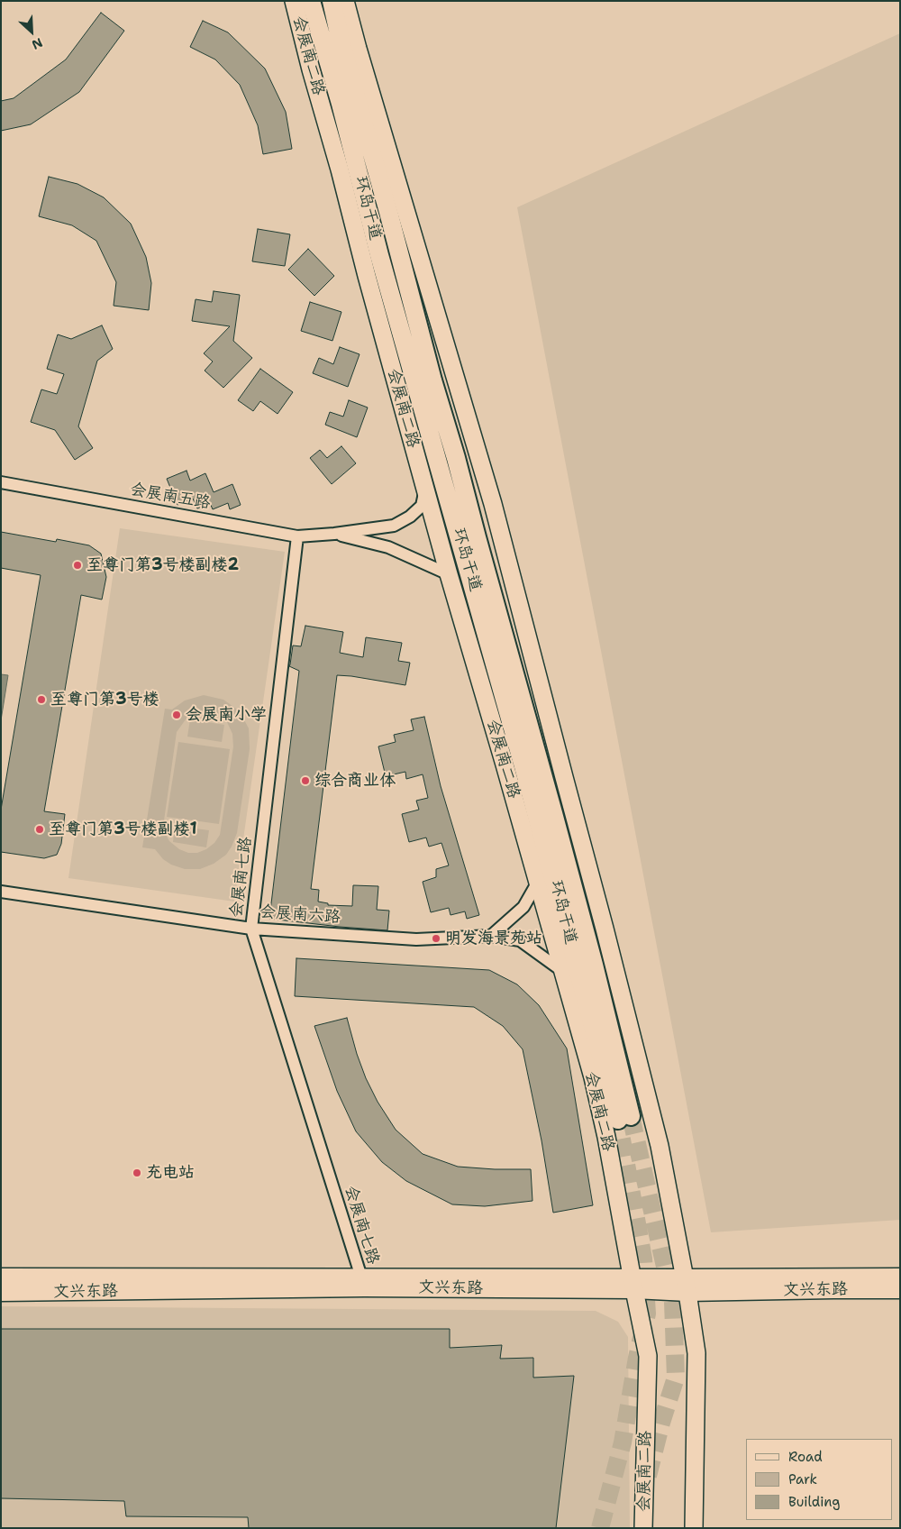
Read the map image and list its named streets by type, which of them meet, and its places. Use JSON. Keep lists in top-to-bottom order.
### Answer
{
  "streets": {
    "highway": ["环岛干道"],
    "main road": ["会展南二路", "文兴东路"],
    "street": ["会展南五路", "会展南七路", "会展南六路"]
  },
  "crossings": [
    ["会展南二路", "会展南六路"],
    ["会展南二路", "文兴东路"],
    ["会展南五路", "会展南七路"],
    ["会展南七路", "会展南六路"],
    ["会展南七路", "文兴东路"]
  ],
  "places": [
    "至尊门第3号楼副楼2",
    "至尊门第3号楼",
    "会展南小学",
    "综合商业体",
    "至尊门第3号楼副楼1",
    "明发海景苑站",
    "充电站"
  ],
  "legend": ["Road", "Park", "Building"],
  "north": "bottom right"
}
